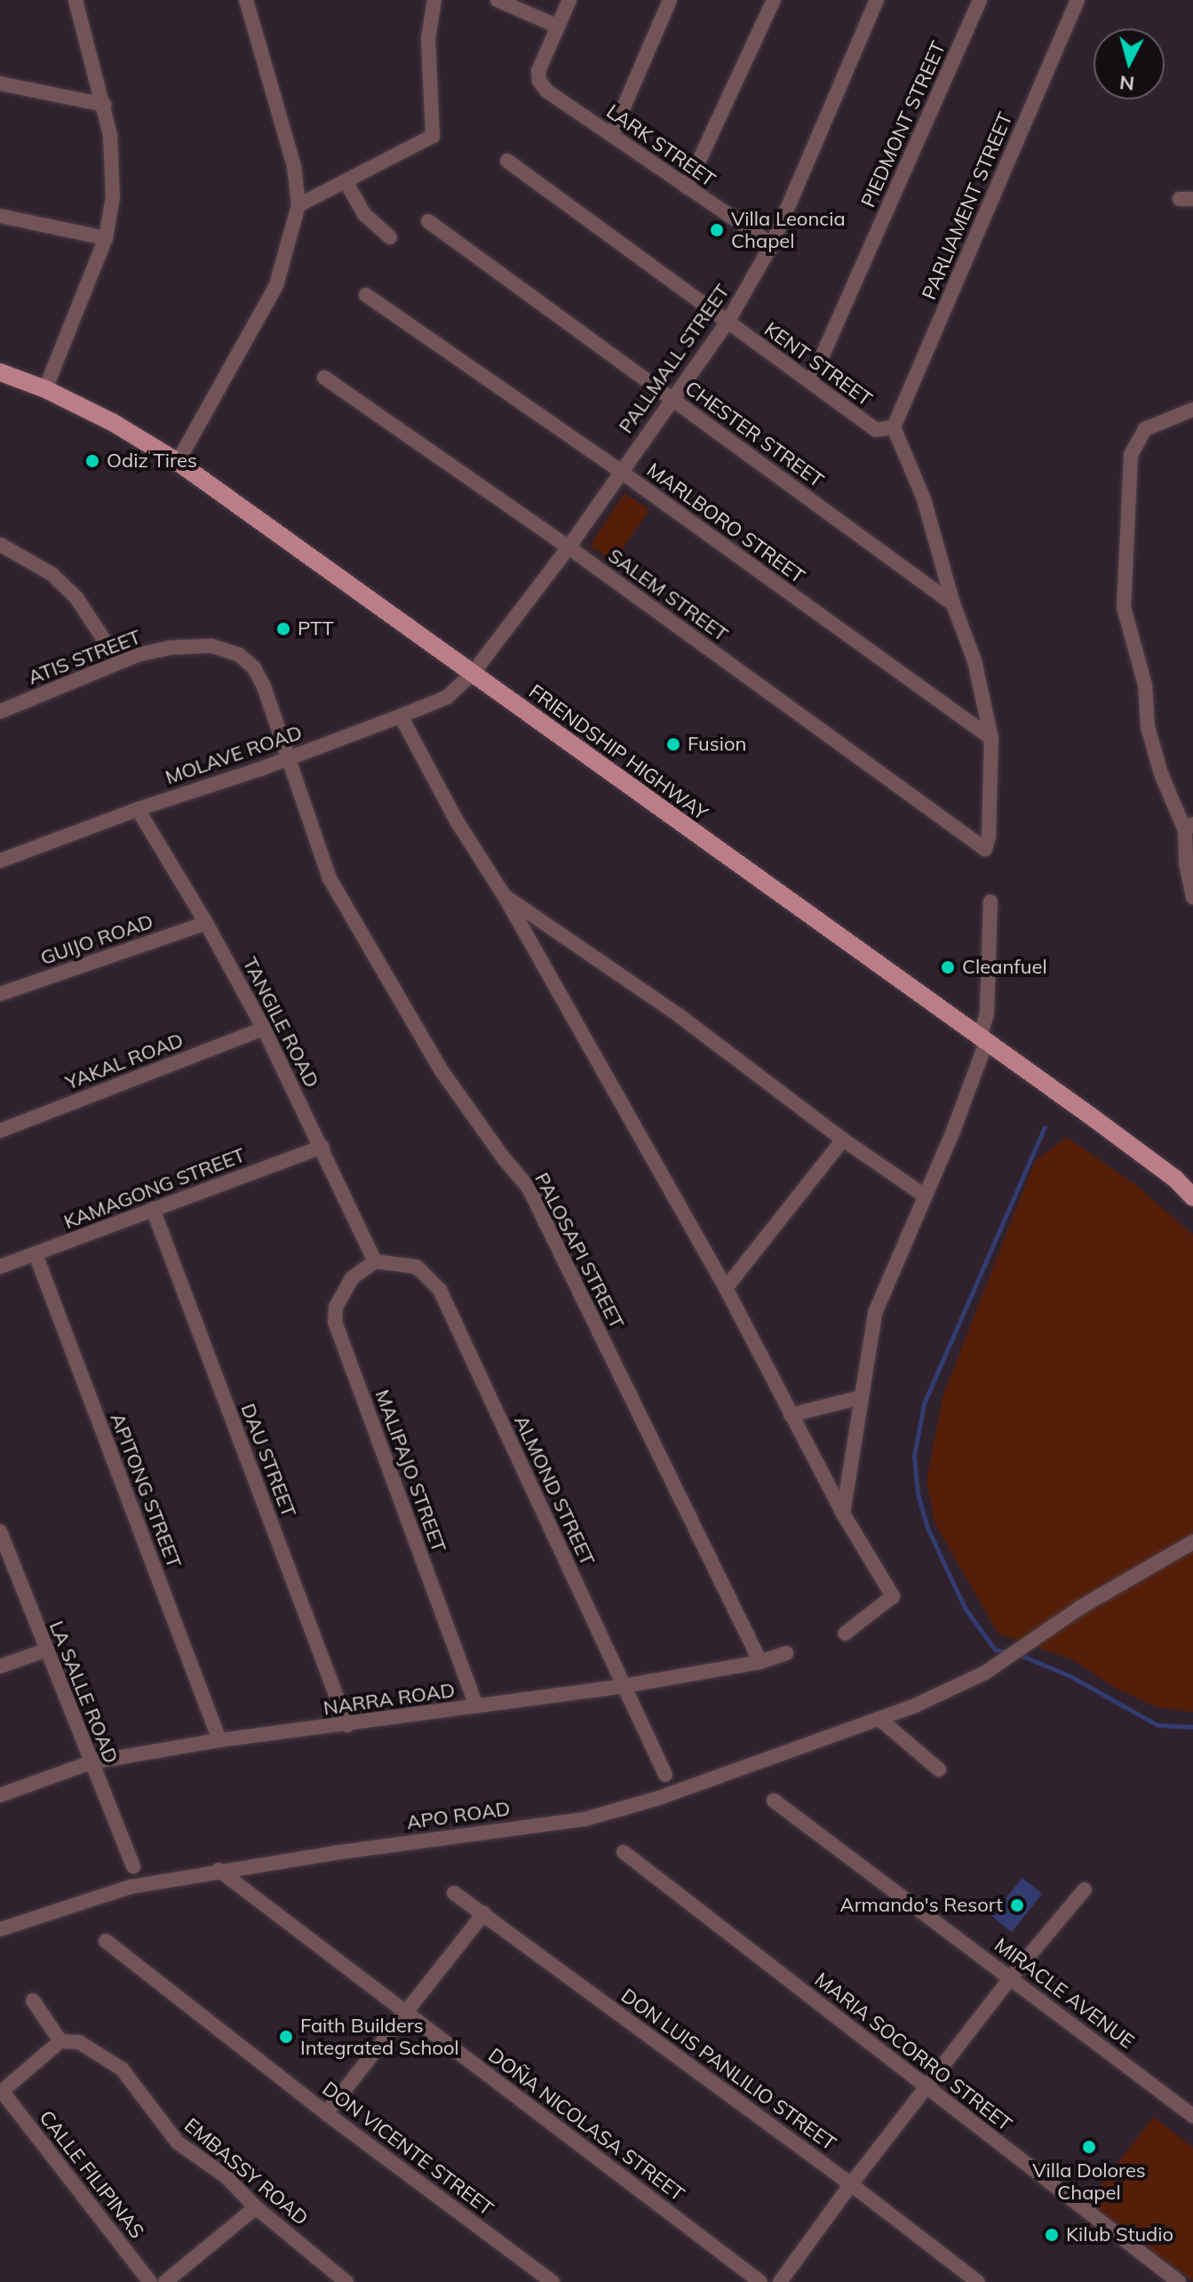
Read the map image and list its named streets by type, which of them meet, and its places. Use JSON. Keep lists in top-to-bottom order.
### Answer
{
  "streets": {
    "main road": ["FRIENDSHIP HIGHWAY"],
    "street": [
      "PIEDMONT STREET",
      "LARK STREET",
      "PARLIAMENT STREET",
      "PALLMALL STREET",
      "KENT STREET",
      "CHESTER STREET",
      "MARLBORO STREET",
      "SALEM STREET",
      "ATIS STREET",
      "MOLAVE ROAD",
      "GUIJO ROAD",
      "TANGILE ROAD",
      "YAKAL ROAD",
      "KAMAGONG STREET",
      "PALOSAPI STREET",
      "DAU STREET",
      "MALIPAJO STREET",
      "APITONG STREET",
      "ALMOND STREET",
      "LA SALLE ROAD",
      "NARRA ROAD",
      "APO ROAD",
      "MIRACLE AVENUE",
      "MARIA SOCORRO STREET",
      "DON LUIS PANLILIO STREET",
      "DOÑA NICOLASA STREET",
      "DON VICENTE STREET",
      "EMBASSY ROAD",
      "CALLE FILIPINAS"
    ]
  },
  "crossings": [
    ["PIEDMONT STREET", "KENT STREET"],
    ["LARK STREET", "PALLMALL STREET"],
    ["PARLIAMENT STREET", "KENT STREET"],
    ["PALLMALL STREET", "KENT STREET"],
    ["PALLMALL STREET", "CHESTER STREET"],
    ["PALLMALL STREET", "MARLBORO STREET"],
    ["PALLMALL STREET", "SALEM STREET"],
    ["PALLMALL STREET", "FRIENDSHIP HIGHWAY"],
    ["PALLMALL STREET", "MOLAVE ROAD"],
    ["MARLBORO STREET", "SALEM STREET"],
    ["ATIS STREET", "MOLAVE ROAD"],
    ["ATIS STREET", "PALOSAPI STREET"],
    ["FRIENDSHIP HIGHWAY", "MOLAVE ROAD"],
    ["MOLAVE ROAD", "TANGILE ROAD"],
    ["MOLAVE ROAD", "PALOSAPI STREET"],
    ["GUIJO ROAD", "TANGILE ROAD"],
    ["TANGILE ROAD", "YAKAL ROAD"],
    ["TANGILE ROAD", "KAMAGONG STREET"],
    ["TANGILE ROAD", "MALIPAJO STREET"],
    ["TANGILE ROAD", "ALMOND STREET"],
    ["KAMAGONG STREET", "DAU STREET"],
    ["KAMAGONG STREET", "APITONG STREET"],
    ["PALOSAPI STREET", "NARRA ROAD"],
    ["DAU STREET", "NARRA ROAD"],
    ["MALIPAJO STREET", "ALMOND STREET"],
    ["MALIPAJO STREET", "NARRA ROAD"],
    ["APITONG STREET", "NARRA ROAD"],
    ["ALMOND STREET", "NARRA ROAD"],
    ["LA SALLE ROAD", "NARRA ROAD"],
    ["APO ROAD", "DOÑA NICOLASA STREET"]
  ],
  "places": [
    "Villa Leoncia Chapel",
    "Odiz Tires",
    "PTT",
    "Fusion",
    "Cleanfuel",
    "Armando's Resort",
    "Faith Builders Integrated School",
    "Villa Dolores Chapel",
    "Kilub Studio"
  ],
  "north": "bottom"
}
